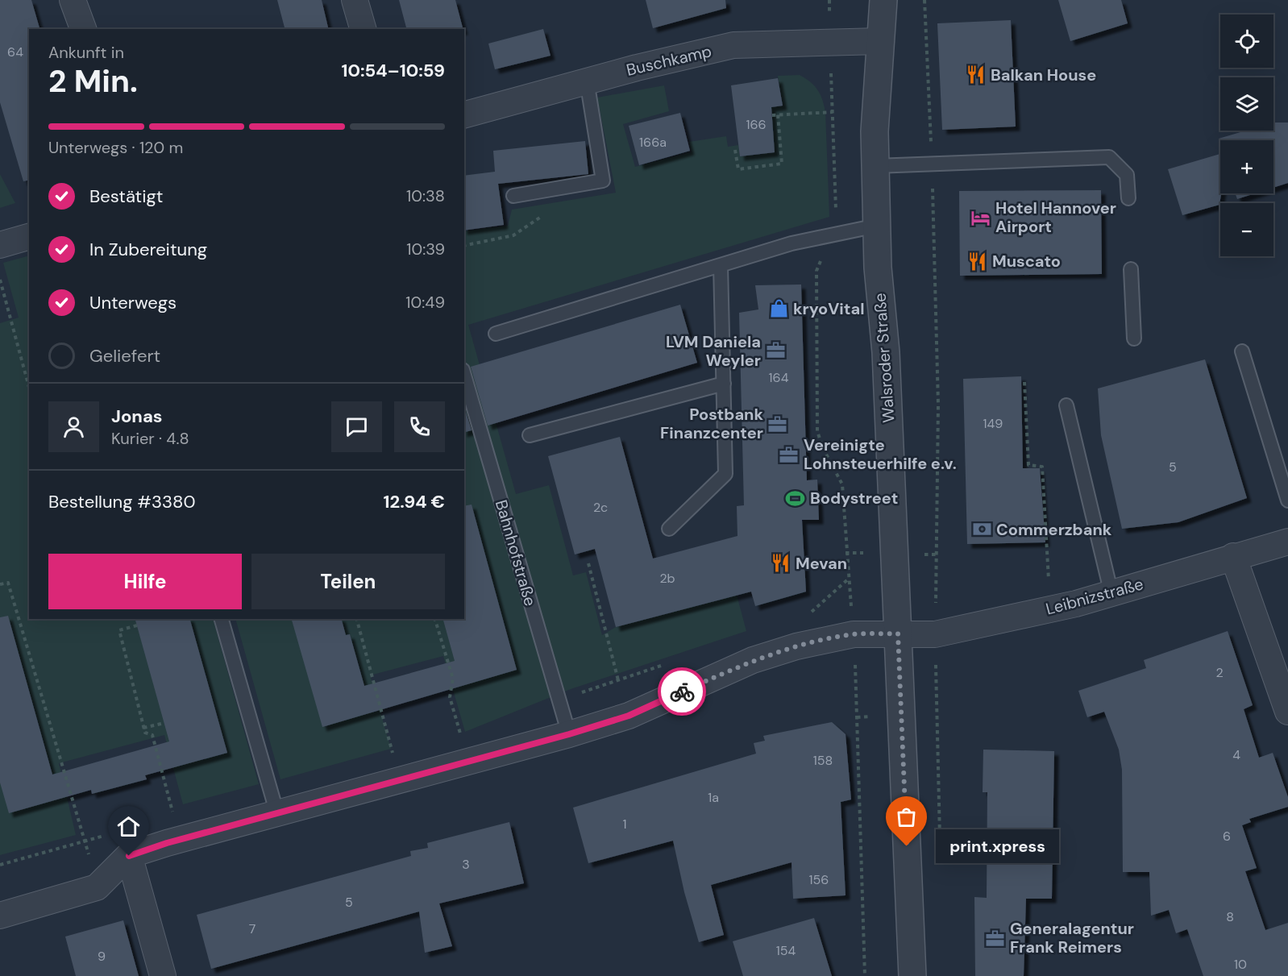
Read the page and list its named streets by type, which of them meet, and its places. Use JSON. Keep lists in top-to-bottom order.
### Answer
{
  "streets": {
    "street": ["Buschkamp", "Walsroder Straße", "Leibnizstraße"],
    "lane": ["Bahnhofstraße"]
  },
  "crossings": [
    ["Buschkamp", "Walsroder Straße"],
    ["Walsroder Straße", "Leibnizstraße"]
  ],
  "places": {
    "restaurant": ["Balkan House", "Muscato", "Mevan"],
    "hotel": ["Hotel Hannover Airport"],
    "shop": ["kryoVital"],
    "office": [
      "LVM Daniela Weyler",
      "Postbank Finanzcenter",
      "Vereinigte Lohnsteuerhilfe e.v.",
      "Generalagentur Frank Reimers"
    ],
    "sports": ["Bodystreet"],
    "bank": ["Commerzbank"],
    "other": ["print.xpress"]
  },
  "house_numbers": [
    "64",
    "166",
    "166a",
    "164",
    "149",
    "5",
    "2c",
    "2b",
    "2",
    "4",
    "158",
    "1a",
    "1",
    "6",
    "3",
    "156",
    "5",
    "8",
    "7",
    "154",
    "9",
    "10"
  ],
  "page": {
    "map_buttons": ["+", "−"],
    "heading": ["2 Min.", "Ankunft in", "10:54–10:59"],
    "panel": [
      "Jonas",
      "Kurier · 4.8",
      "Bestellung #3380",
      "12.94 €"
    ],
    "bar": "Unterwegs · 120 m",
    "list": [
      ["Bestätigt", "10:38"],
      ["In Zubereitung", "10:39"],
      ["Unterwegs", "10:49"],
      "Geliefert"
    ],
    "buttons": ["Hilfe", "Teilen"],
    "bubble": "print.xpress"
  }
}
